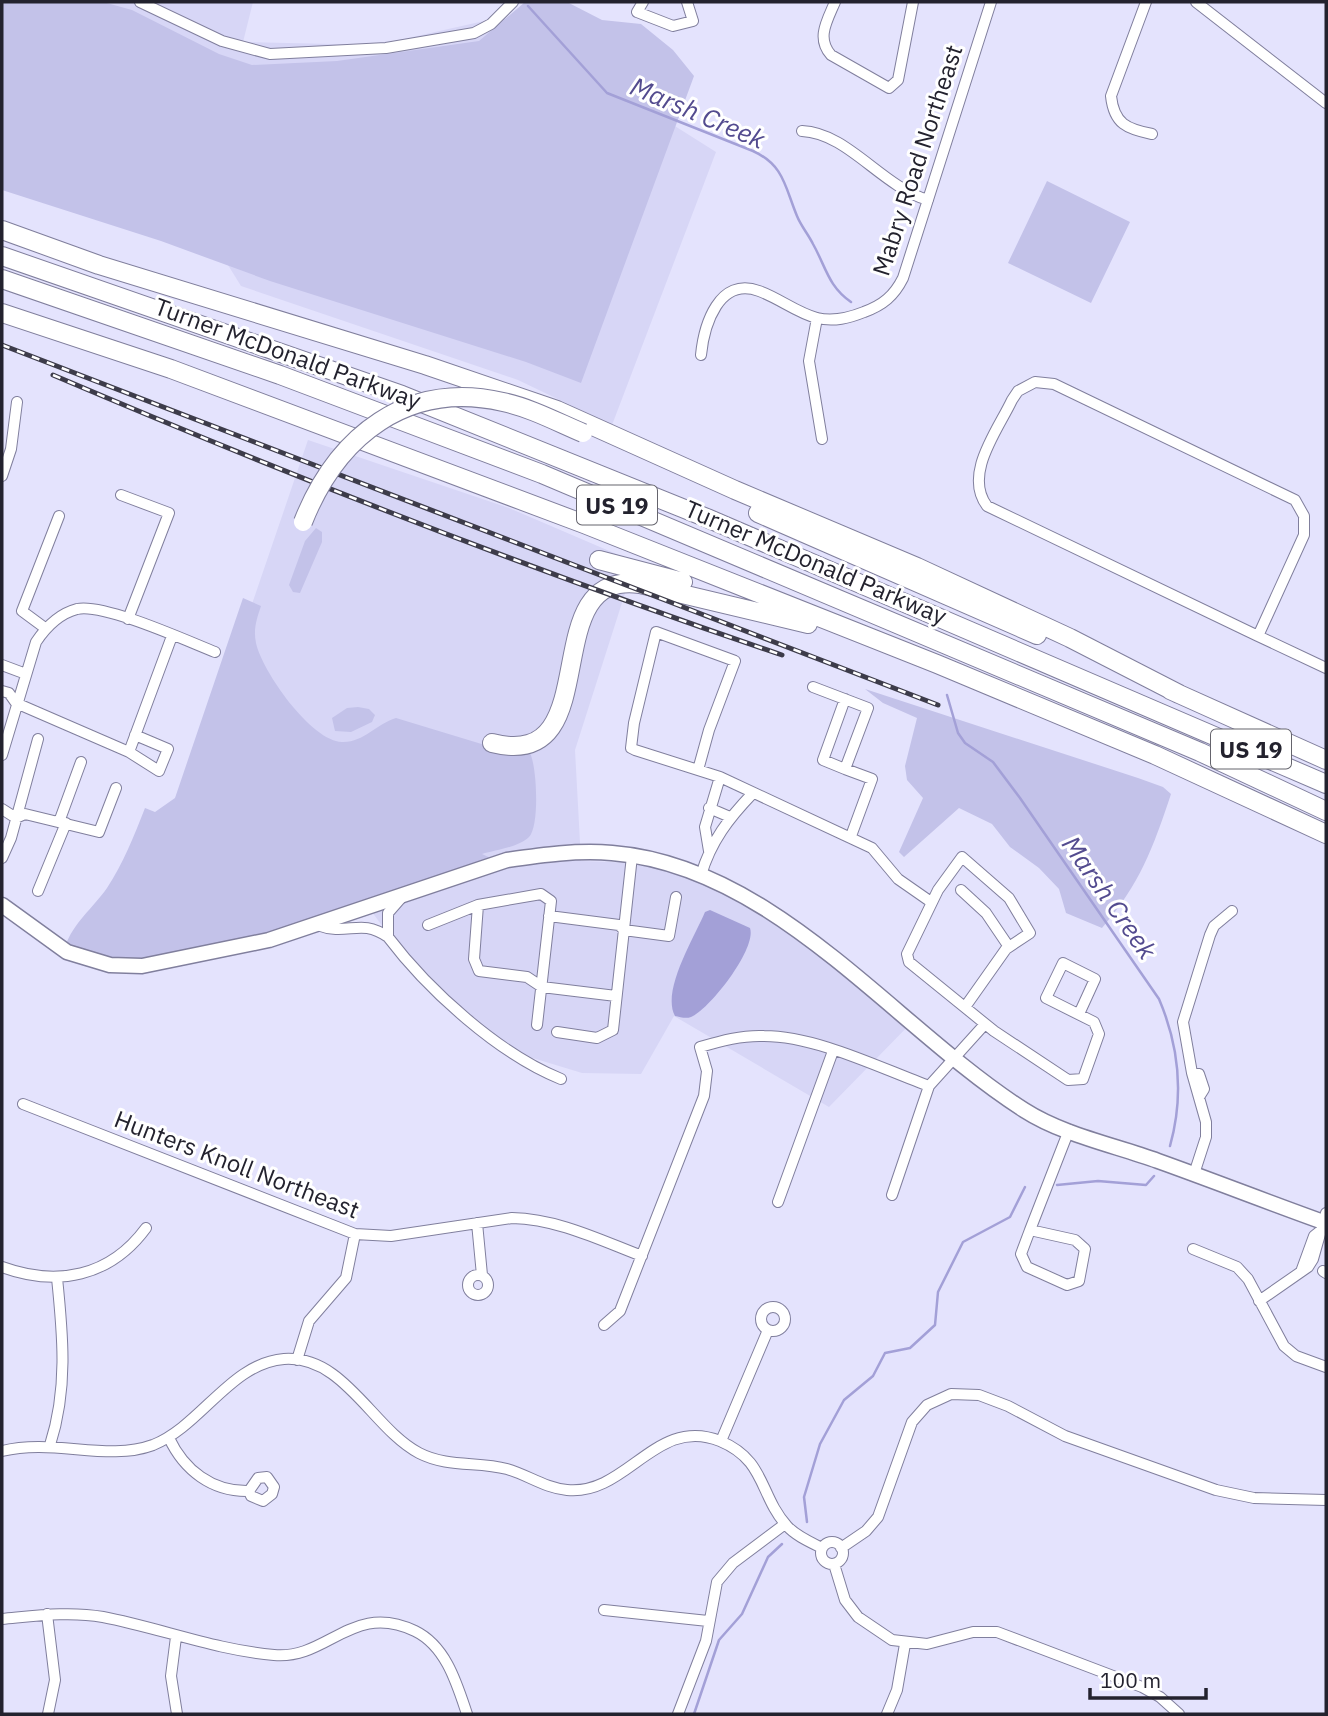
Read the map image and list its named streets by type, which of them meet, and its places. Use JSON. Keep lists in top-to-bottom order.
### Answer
{
  "streets": {
    "highway": ["Turner McDonald Parkway", "US 19"],
    "street": ["Mabry Road Northeast", "Hunters Knoll Northeast"]
  },
  "water": ["Marsh Creek"],
  "scale_bar": "100 m"
}
